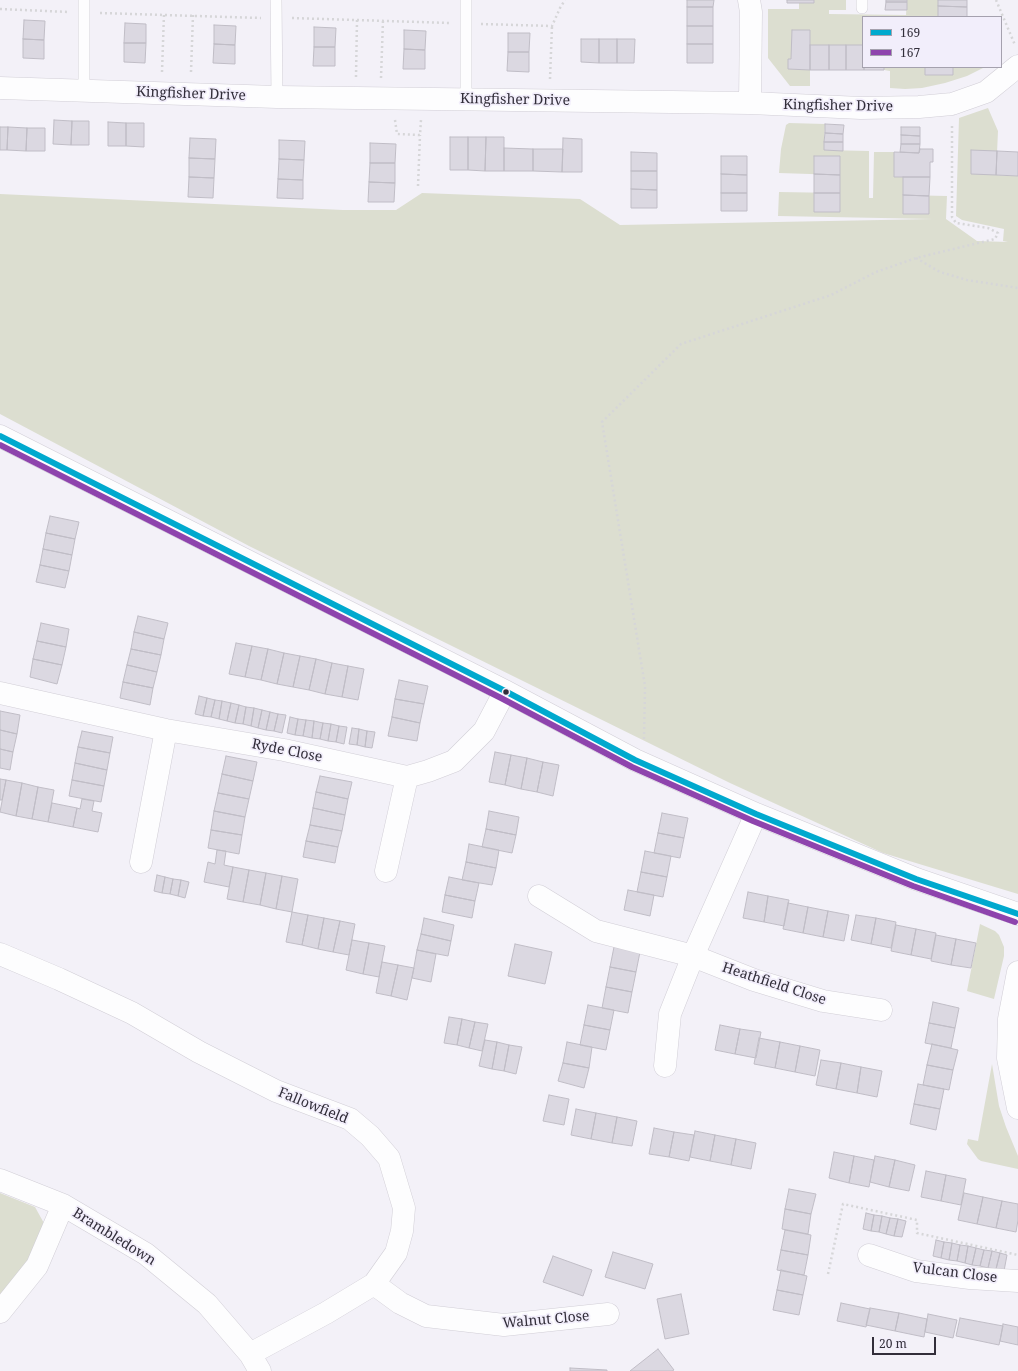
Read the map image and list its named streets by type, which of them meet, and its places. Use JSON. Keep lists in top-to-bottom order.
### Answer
{
  "streets": {
    "street": [
      "Kingfisher Drive",
      "Ryde Close",
      "Heathfield Close",
      "Fallowfield",
      "Brambledown",
      "Vulcan Close",
      "Walnut Close"
    ]
  },
  "crossings": [
    ["Fallowfield", "Brambledown"],
    ["Fallowfield", "Walnut Close"]
  ],
  "lines": ["transit line 169", "transit line 167"],
  "legend": ["169", "167"],
  "scale_bar": "20 m"
}
